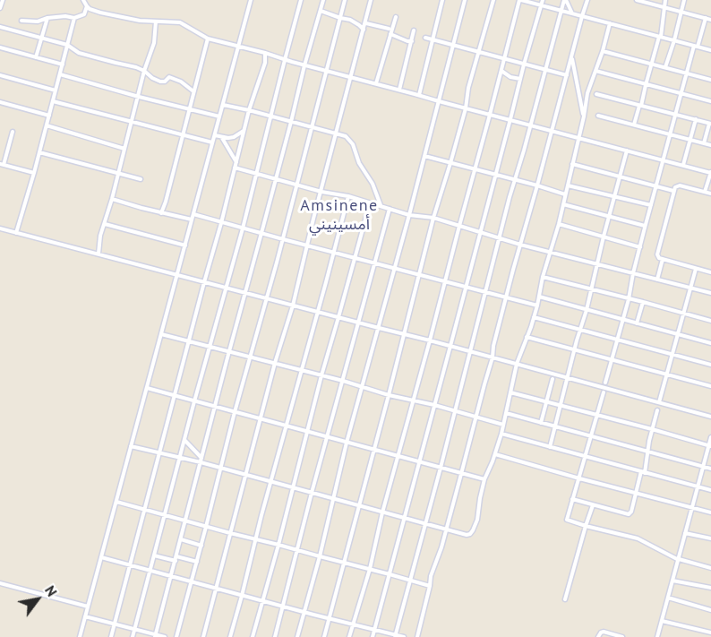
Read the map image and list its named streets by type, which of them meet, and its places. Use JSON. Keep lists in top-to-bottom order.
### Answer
{
  "districts": ["Amsinene أمسينيني"],
  "north": "top right"
}
